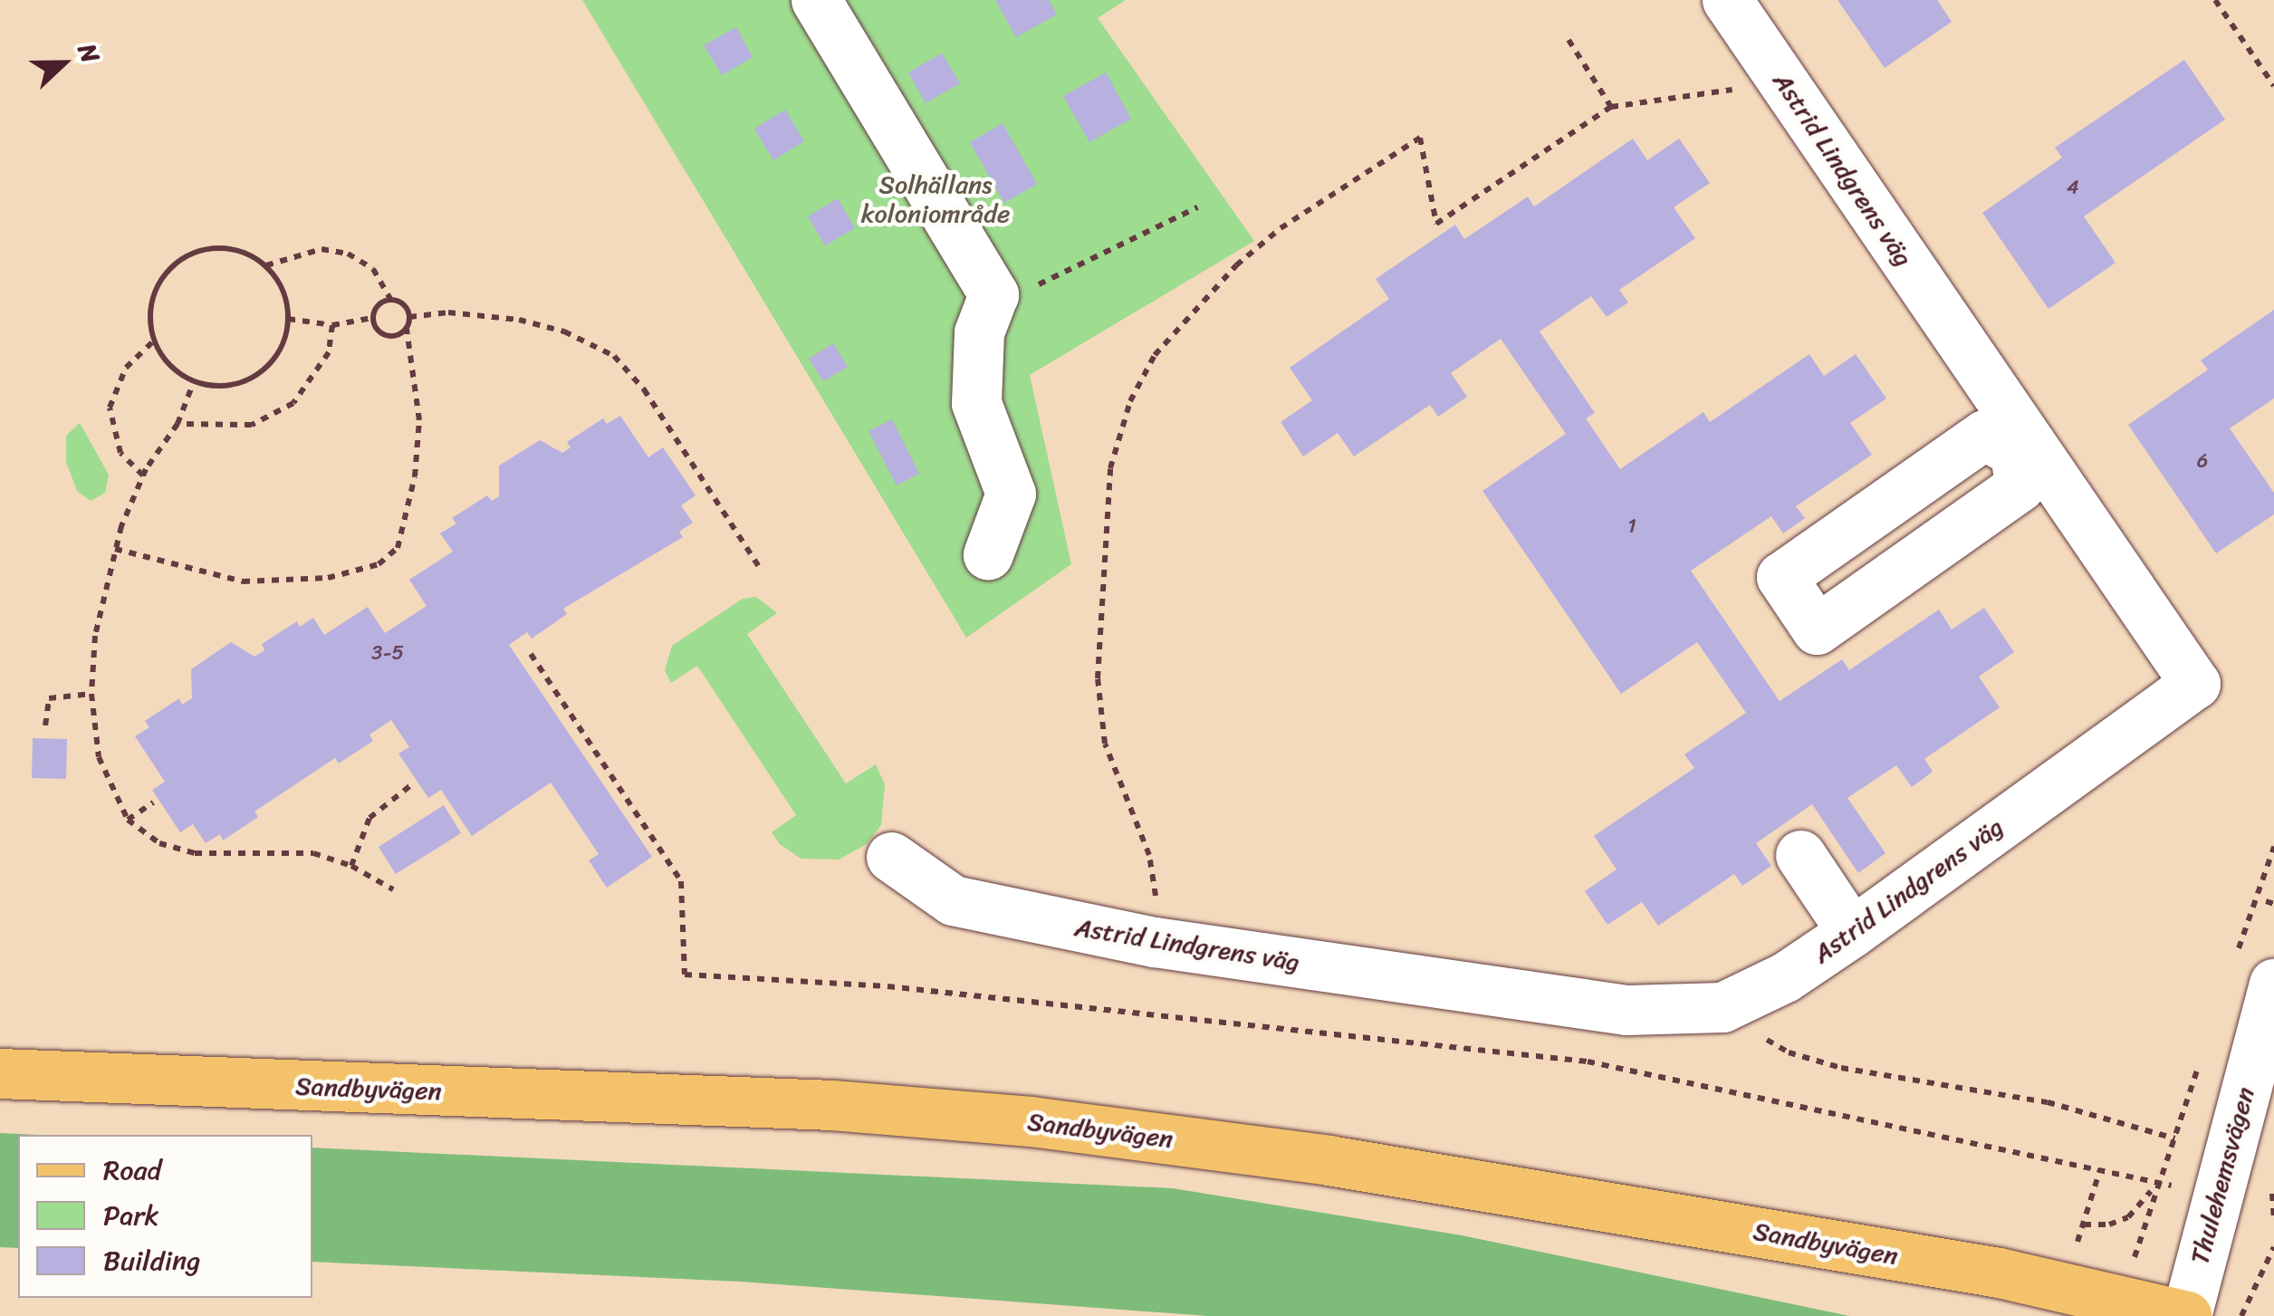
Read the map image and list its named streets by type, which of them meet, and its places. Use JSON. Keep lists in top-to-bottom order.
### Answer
{
  "streets": {
    "main road": ["Sandbyvägen"],
    "street": ["Astrid Lindgrens väg", "Thulehemsvägen"]
  },
  "crossings": [
    ["Sandbyvägen", "Thulehemsvägen"]
  ],
  "parks": ["Solhällans koloniområde"],
  "house_numbers": [
    "4",
    "6",
    "1",
    "3-5"
  ],
  "legend": ["Road", "Park", "Building"],
  "north": "right"
}
